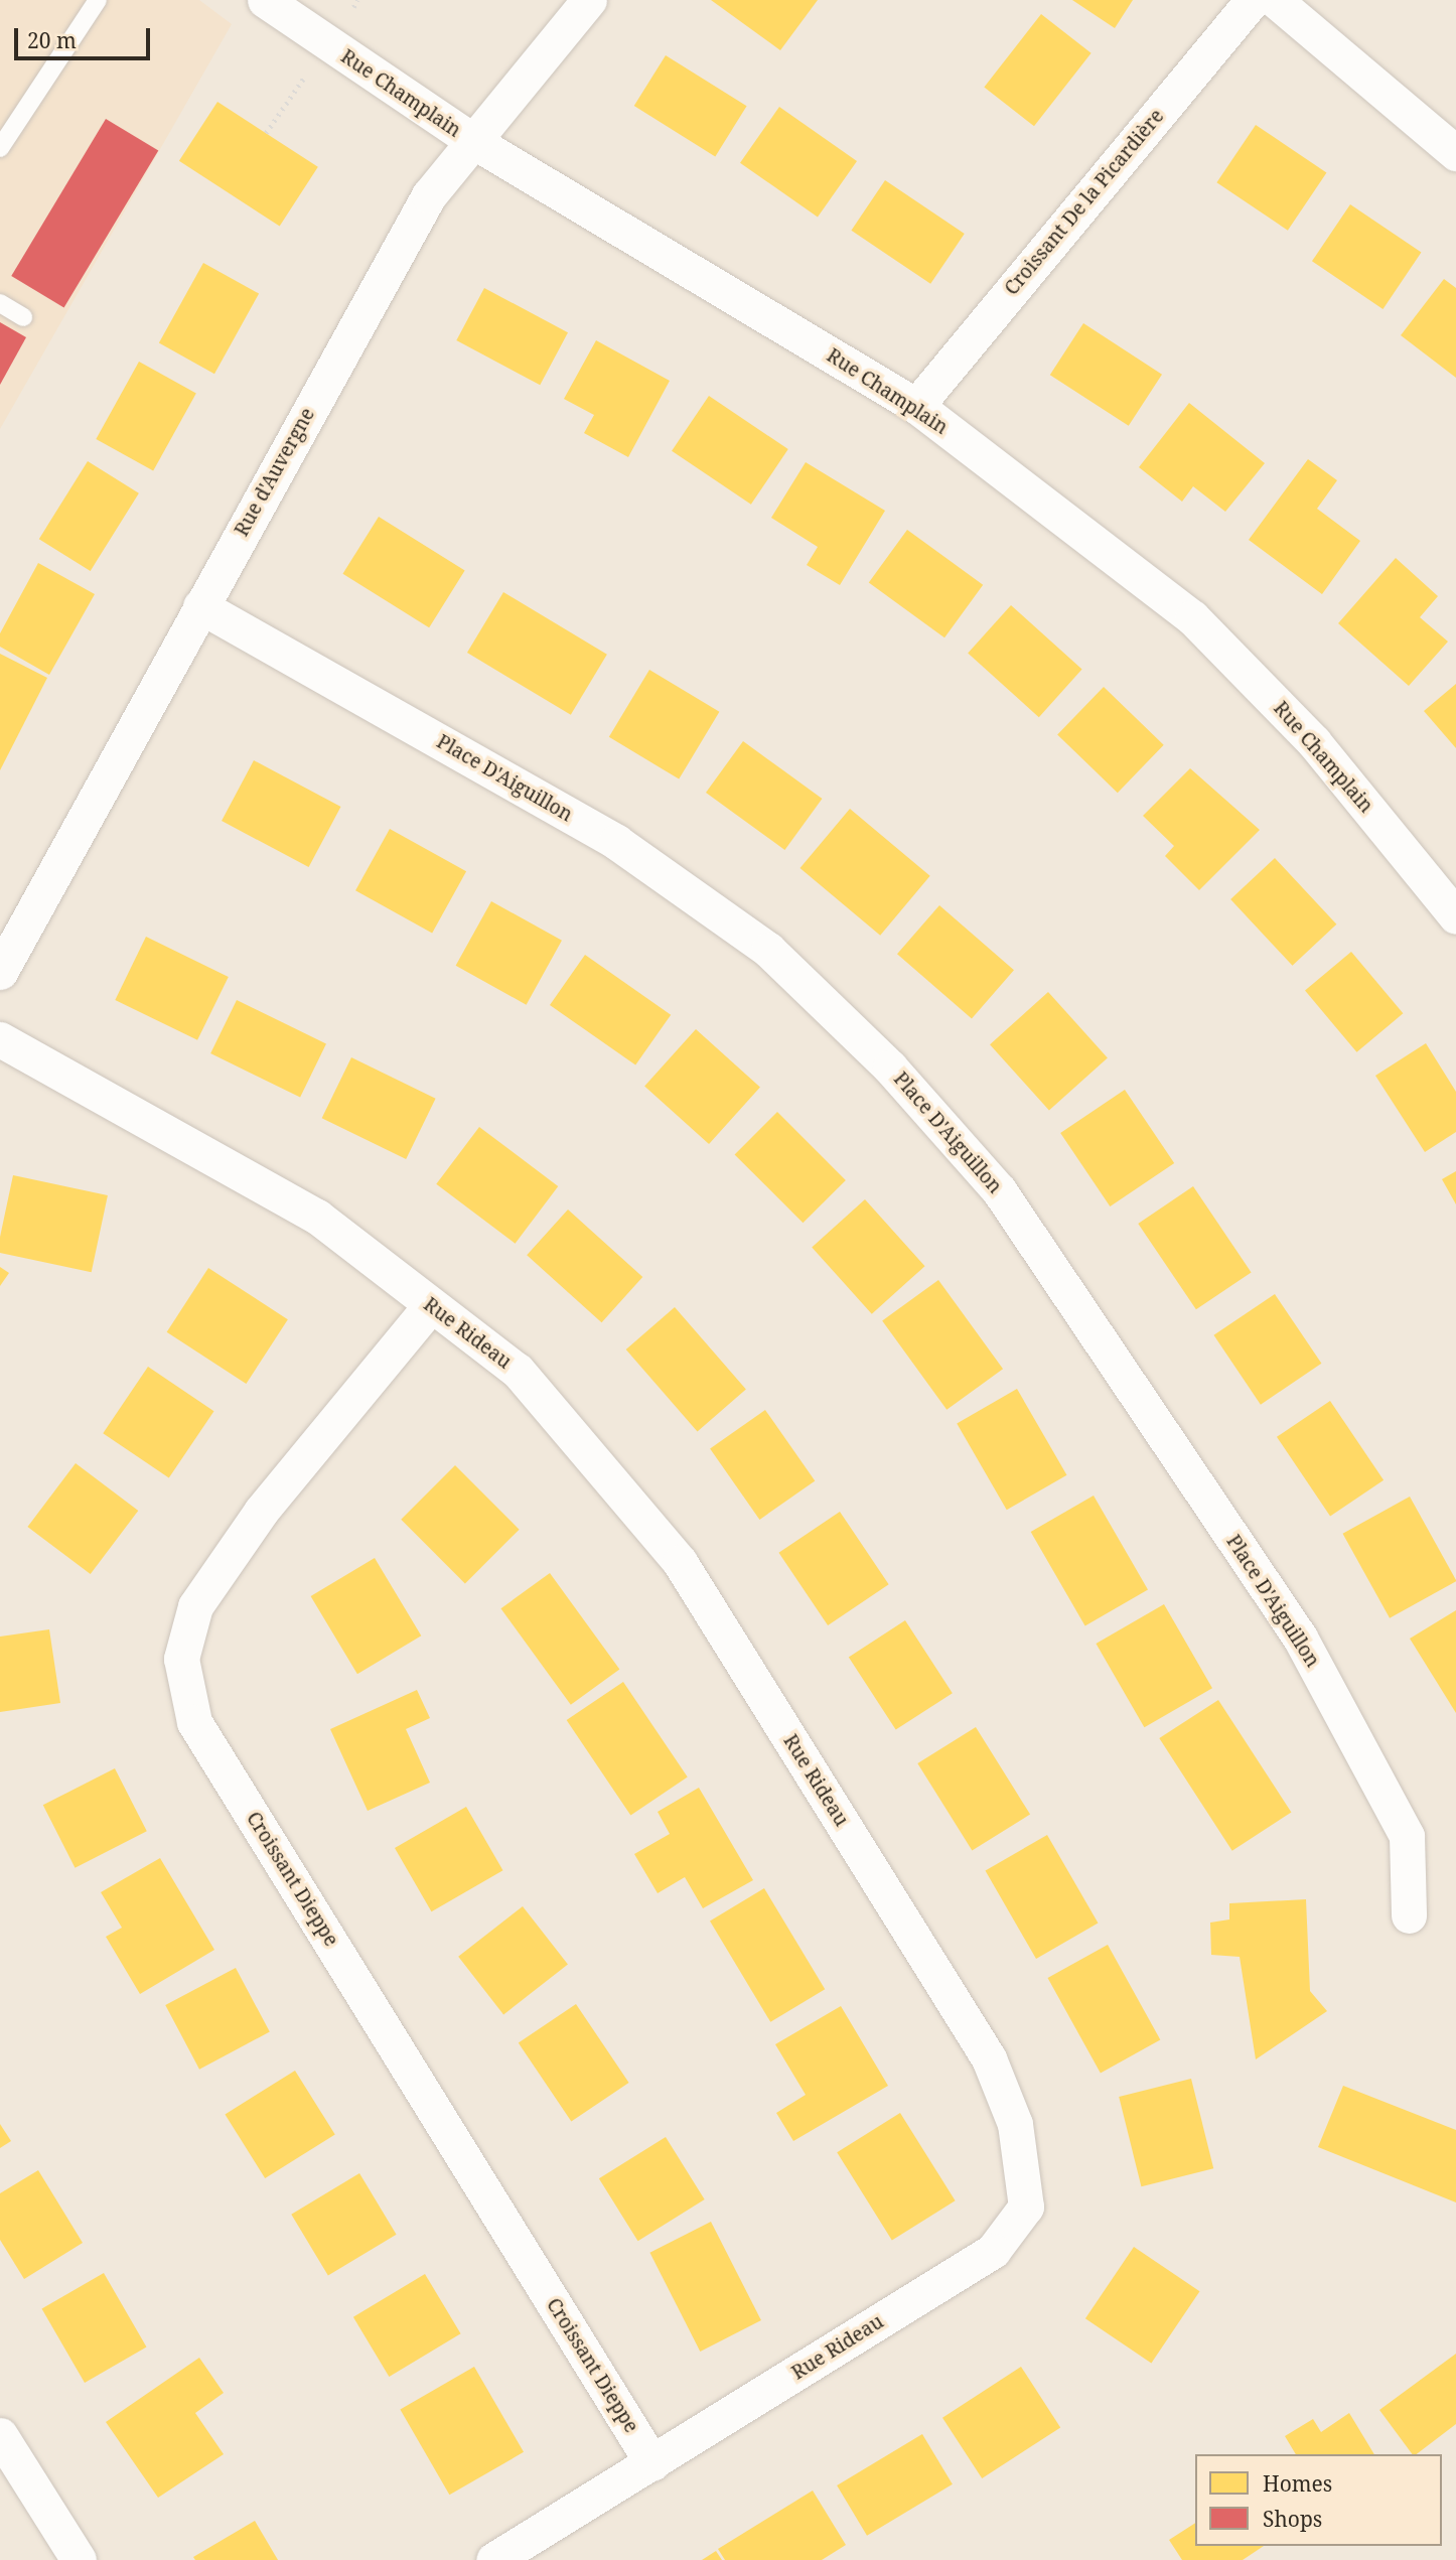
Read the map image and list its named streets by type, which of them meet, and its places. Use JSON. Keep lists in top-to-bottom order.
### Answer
{
  "streets": {
    "street": [
      "Rue Champlain",
      "Croissant De la Picardière",
      "Rue d'Auvergne",
      "Place D'Aiguillon",
      "Rue Rideau",
      "Croissant Dieppe"
    ]
  },
  "crossings": [
    ["Rue Champlain", "Croissant De la Picardière"],
    ["Rue Champlain", "Rue d'Auvergne"],
    ["Rue d'Auvergne", "Place D'Aiguillon"],
    ["Rue Rideau", "Croissant Dieppe"]
  ],
  "legend": ["Homes", "Shops"],
  "scale_bar": "20 m"
}
